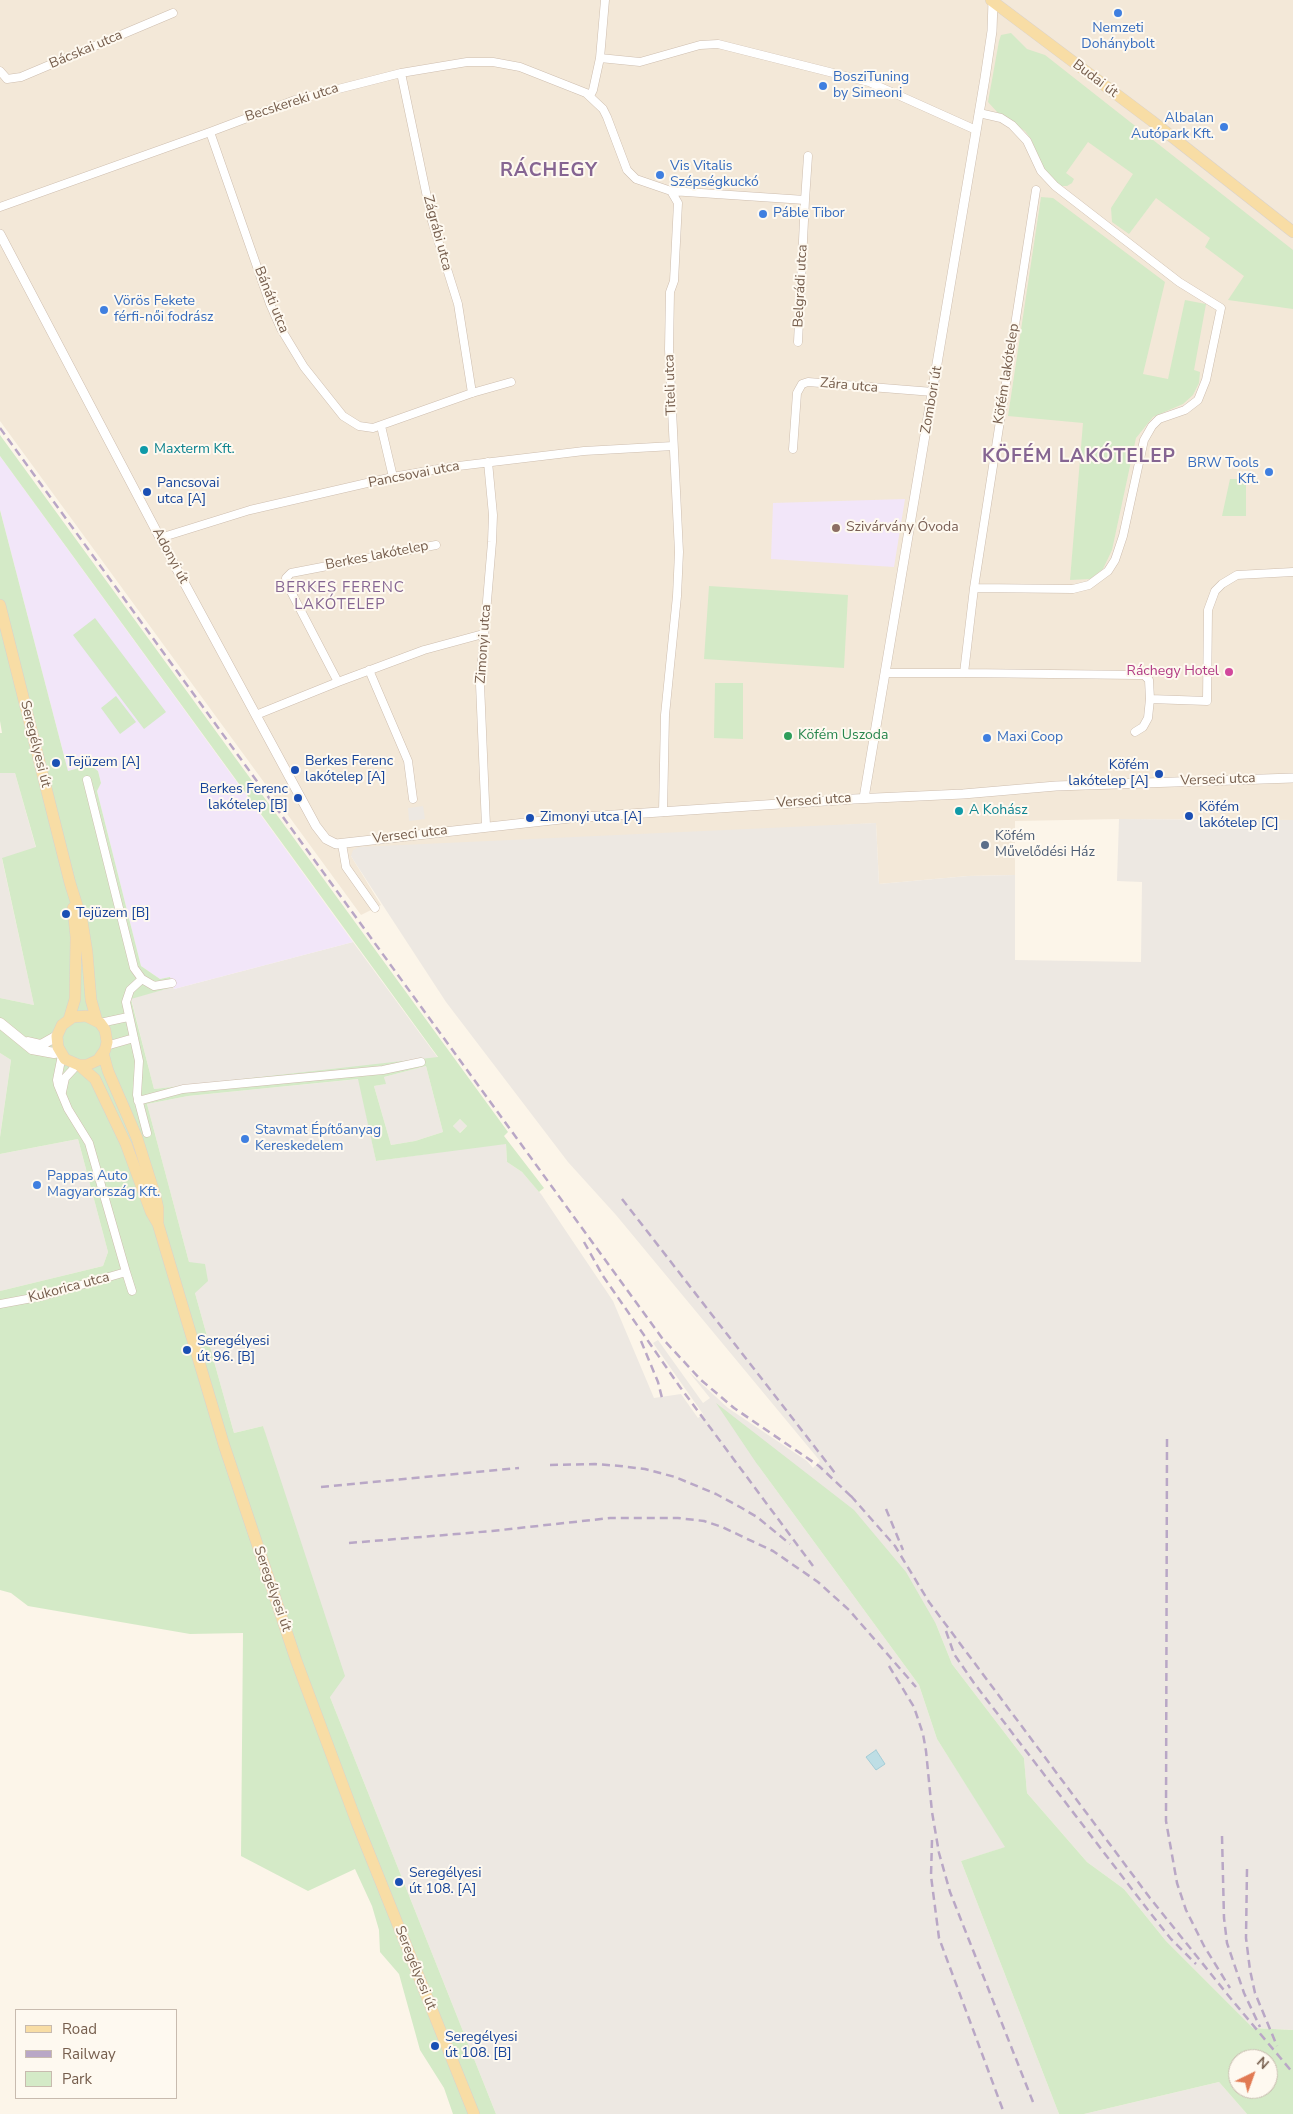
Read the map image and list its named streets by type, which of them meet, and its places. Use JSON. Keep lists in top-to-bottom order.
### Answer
{
  "streets": {
    "main road": ["Budai út", "Seregélyesi út"],
    "street": [
      "Bácskai utca",
      "Becskereki utca",
      "Zágrábi utca",
      "Belgrádi utca",
      "Bánáti utca",
      "Köfém lakótelep",
      "Titeli utca",
      "Zára utca",
      "Zombori út",
      "Pancsovai utca",
      "Adonyi út",
      "Berkes lakótelep",
      "Zimonyi utca",
      "Verseci utca",
      "Kukorica utca"
    ]
  },
  "crossings": [
    ["Budai út", "Zombori út"],
    ["Becskereki utca", "Zágrábi utca"],
    ["Becskereki utca", "Bánáti utca"],
    ["Zágrábi utca", "Bánáti utca"],
    ["Titeli utca", "Pancsovai utca"],
    ["Titeli utca", "Verseci utca"],
    ["Zára utca", "Zombori út"],
    ["Zombori út", "Verseci utca"],
    ["Pancsovai utca", "Adonyi út"],
    ["Pancsovai utca", "Zimonyi utca"],
    ["Adonyi út", "Verseci utca"],
    ["Zimonyi utca", "Verseci utca"],
    ["Seregélyesi út", "Kukorica utca"]
  ],
  "districts": ["RÁCHEGY", "KÖFÉM LAKÓTELEP", "BERKES FERENC LAKÓTELEP"],
  "places": [
    "Nemzeti Dohánybolt",
    "BosziTuning by Simeoni",
    "Albalan Autópark Kft.",
    "Vis Vitalis Szépségkuckó",
    "Páble Tibor",
    "Vörös Fekete férfi-női fodrász",
    "Maxterm Kft.",
    "BRW Tools Kft.",
    "Pancsovai utca [A]",
    "Szivárvány Óvoda",
    "Ráchegy Hotel",
    "Köfém Uszoda",
    "Maxi Coop",
    "Tejüzem [A]",
    "Berkes Ferenc lakótelep [A]",
    "Köfém lakótelep [A]",
    "Berkes Ferenc lakótelep [B]",
    "A Kohász",
    "Köfém lakótelep [C]",
    "Zimonyi utca [A]",
    "Köfém Művelődési Ház",
    "Tejüzem [B]",
    "Stavmat Építőanyag Kereskedelem",
    "Pappas Auto Magyarország Kft.",
    "Seregélyesi út 96. [B]",
    "Seregélyesi út 108. [A]",
    "Seregélyesi út 108. [B]"
  ],
  "legend": ["Road", "Railway", "Park"],
  "north": "top right"
}
